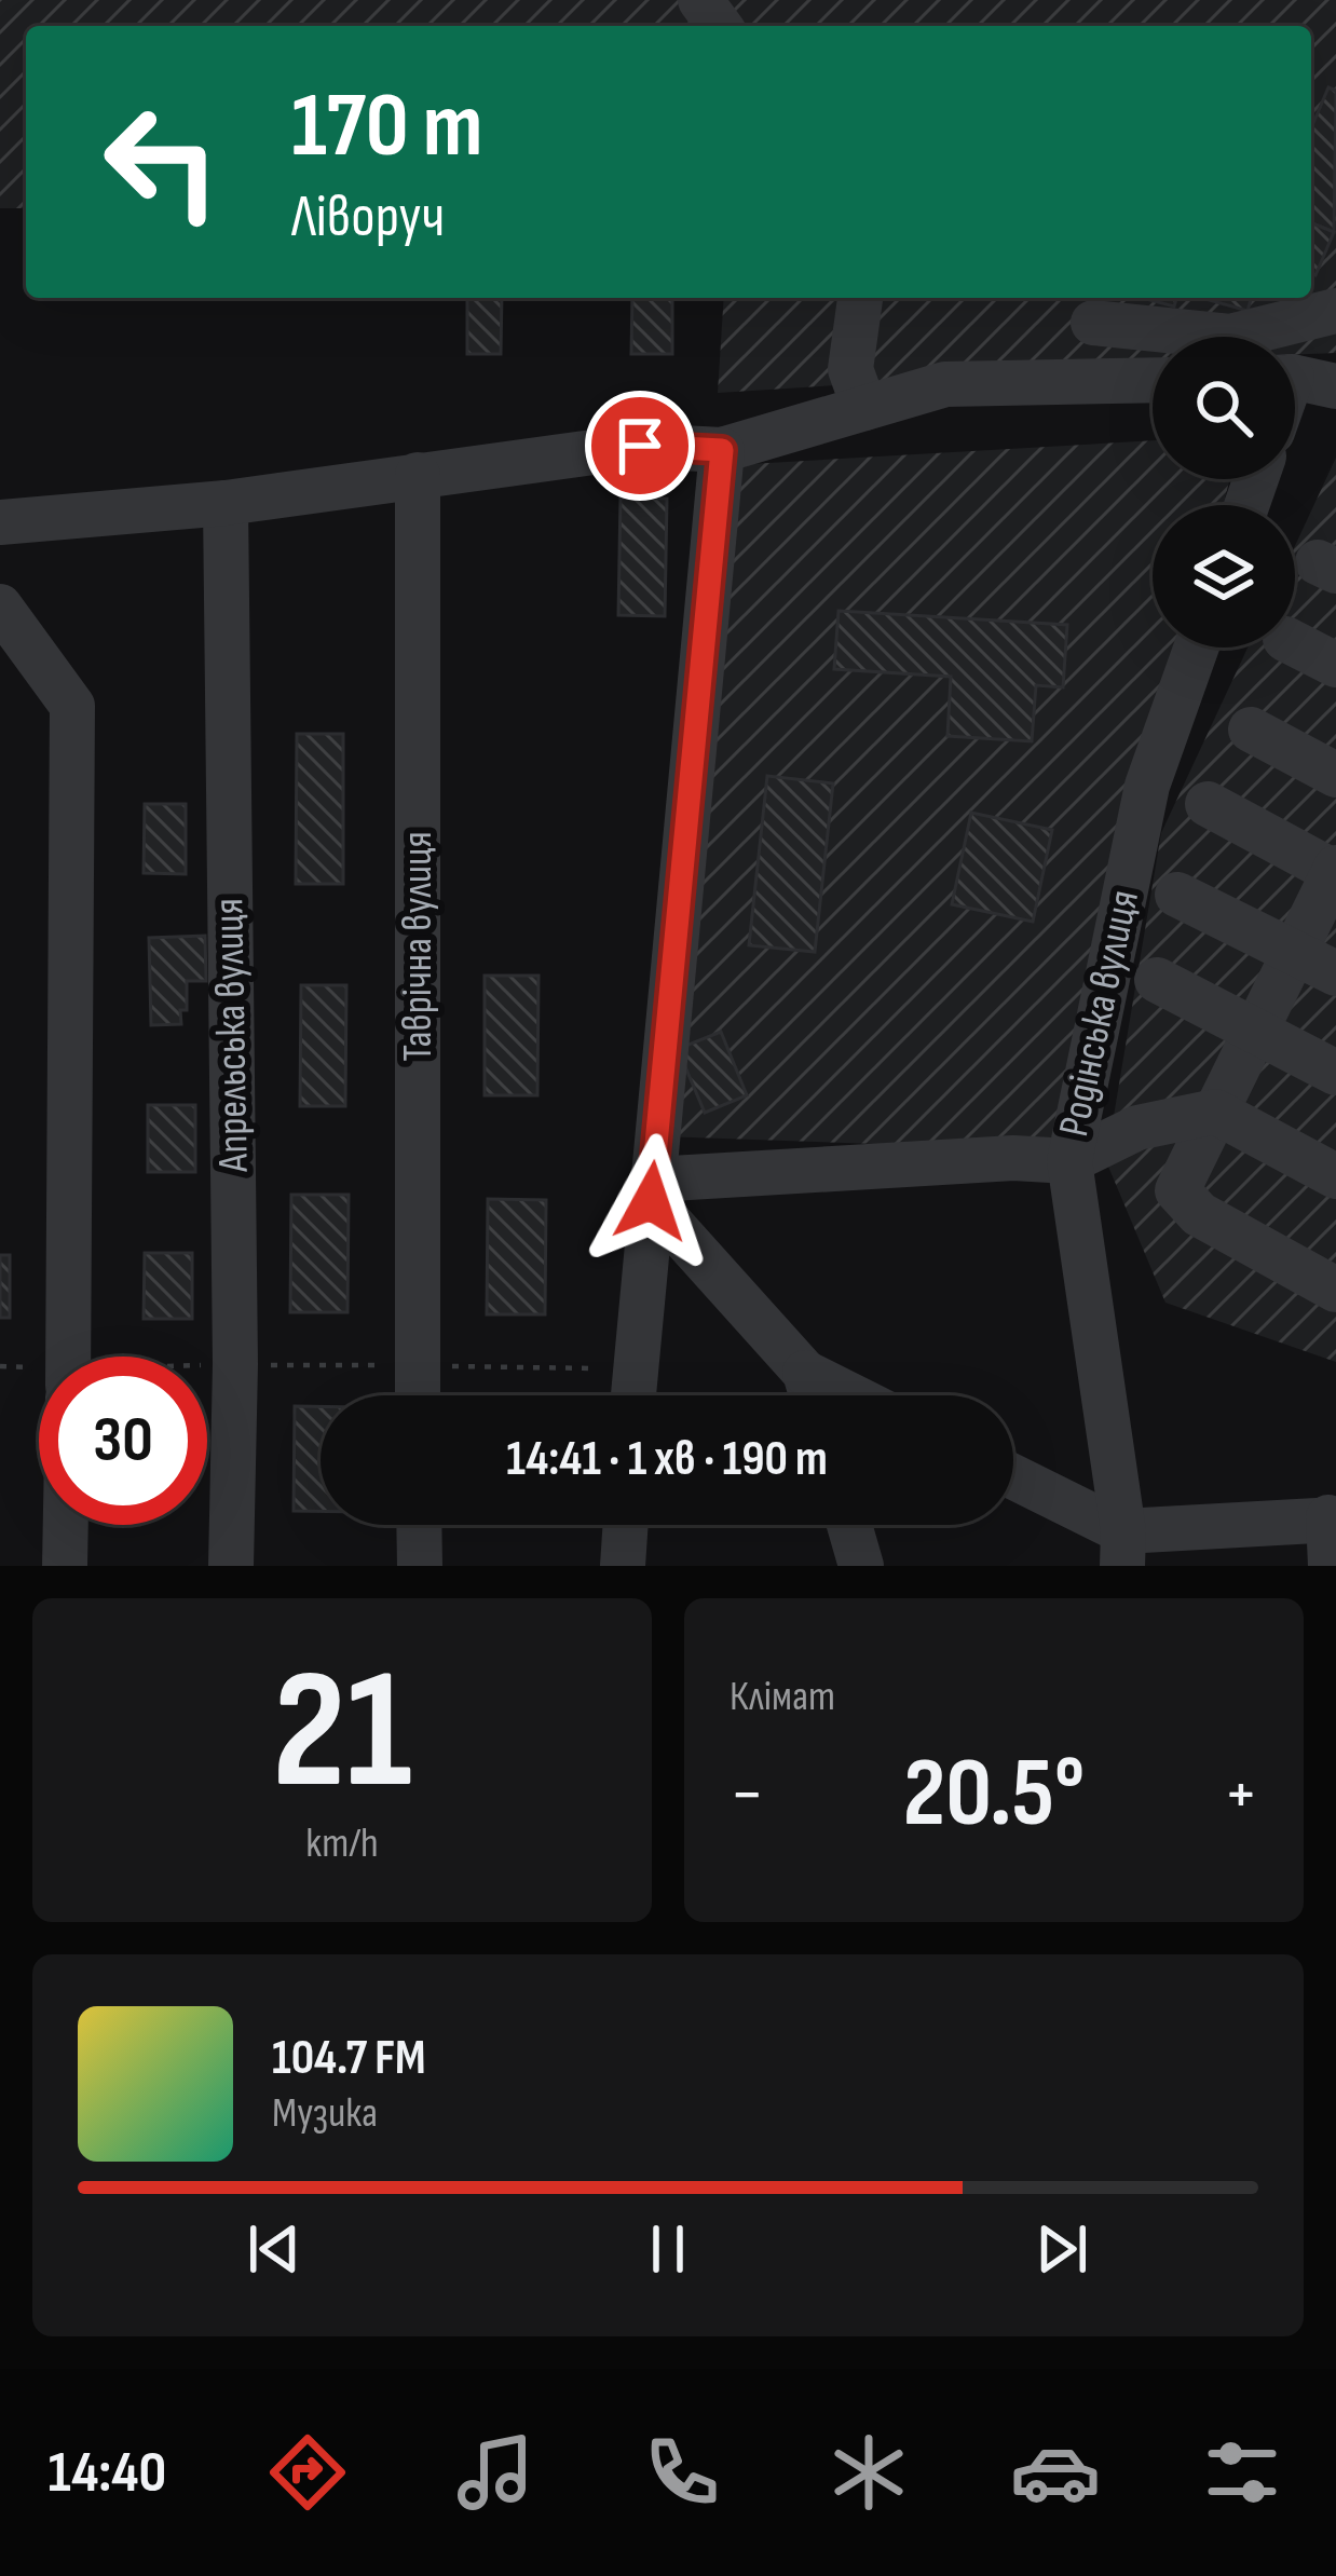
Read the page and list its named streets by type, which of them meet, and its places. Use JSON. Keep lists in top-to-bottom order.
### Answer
{
  "streets": {
    "street": ["Таврічна вулиця", "Родінська вулиця", "Апрельська вулиця"]
  },
  "page": {
    "turn": ["170 m", "Ліворуч"],
    "limit": "30",
    "trip": "14:41 · 1 хв · 190 m",
    "tile": [
      ["21", "km/h"],
      "Клімат"
    ],
    "heat": ["−", "20.5°", "+"],
    "song": ["104.7 FM", "Музика"],
    "tabs": "14:40"
  }
}
